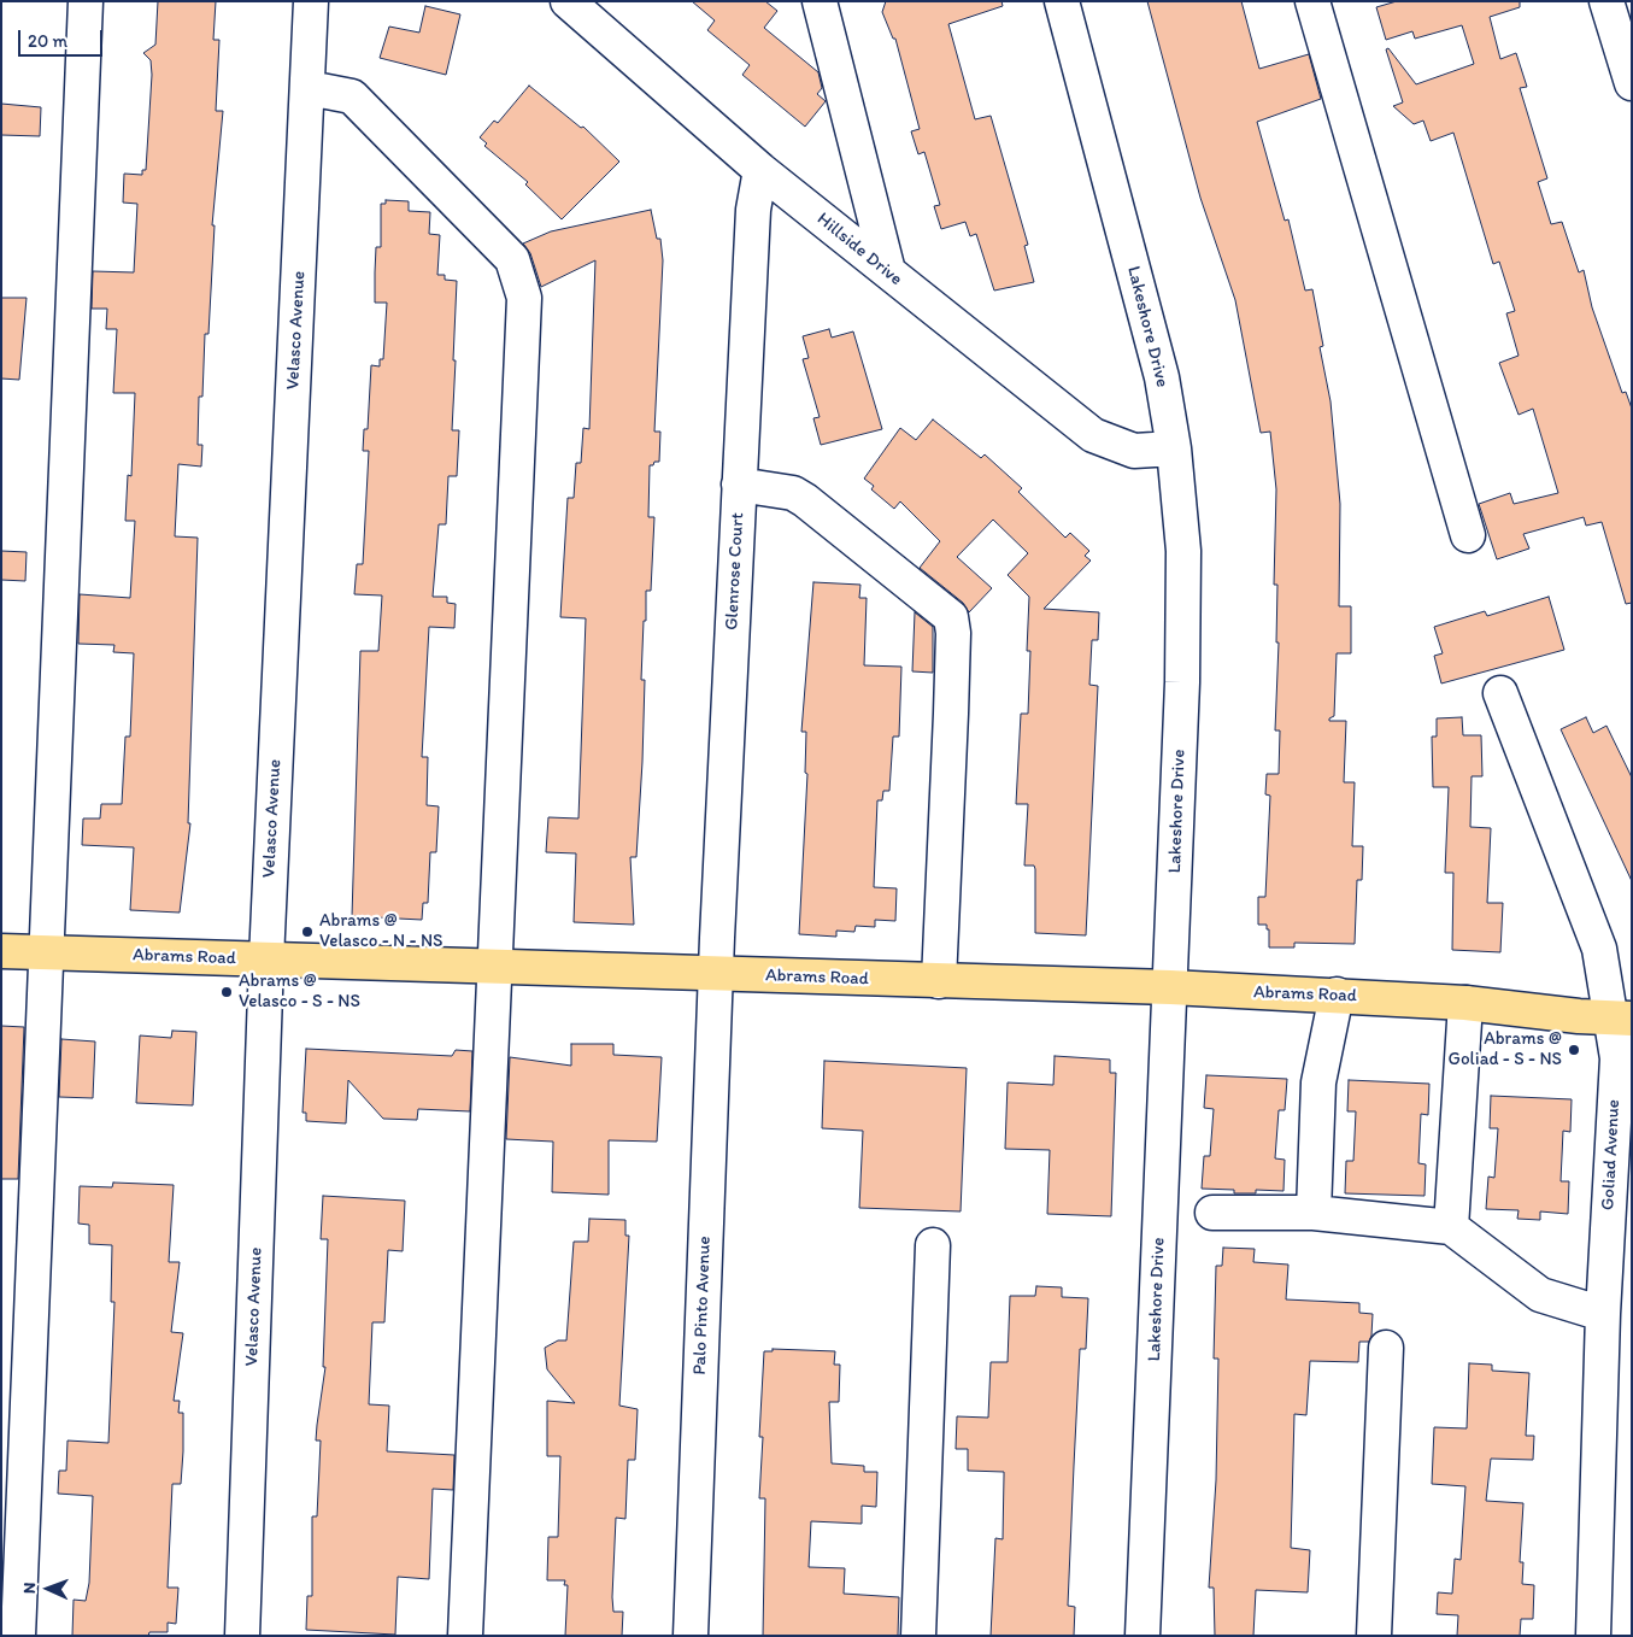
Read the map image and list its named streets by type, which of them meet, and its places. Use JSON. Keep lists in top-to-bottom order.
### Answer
{
  "streets": {
    "main road": ["Abrams Road"],
    "street": [
      "Hillside Drive",
      "Lakeshore Drive",
      "Velasco Avenue",
      "Glenrose Court",
      "Goliad Avenue",
      "Palo Pinto Avenue"
    ]
  },
  "crossings": [
    ["Hillside Drive", "Lakeshore Drive"],
    ["Hillside Drive", "Glenrose Court"],
    ["Lakeshore Drive", "Abrams Road"],
    ["Velasco Avenue", "Abrams Road"],
    ["Glenrose Court", "Abrams Road"],
    ["Glenrose Court", "Palo Pinto Avenue"],
    ["Abrams Road", "Goliad Avenue"],
    ["Abrams Road", "Palo Pinto Avenue"]
  ],
  "places": ["Abrams @ Velasco - N - NS", "Abrams @ Velasco - S - NS", "Abrams @ Goliad - S - NS"],
  "scale_bar": "20 m",
  "north": "left"
}
